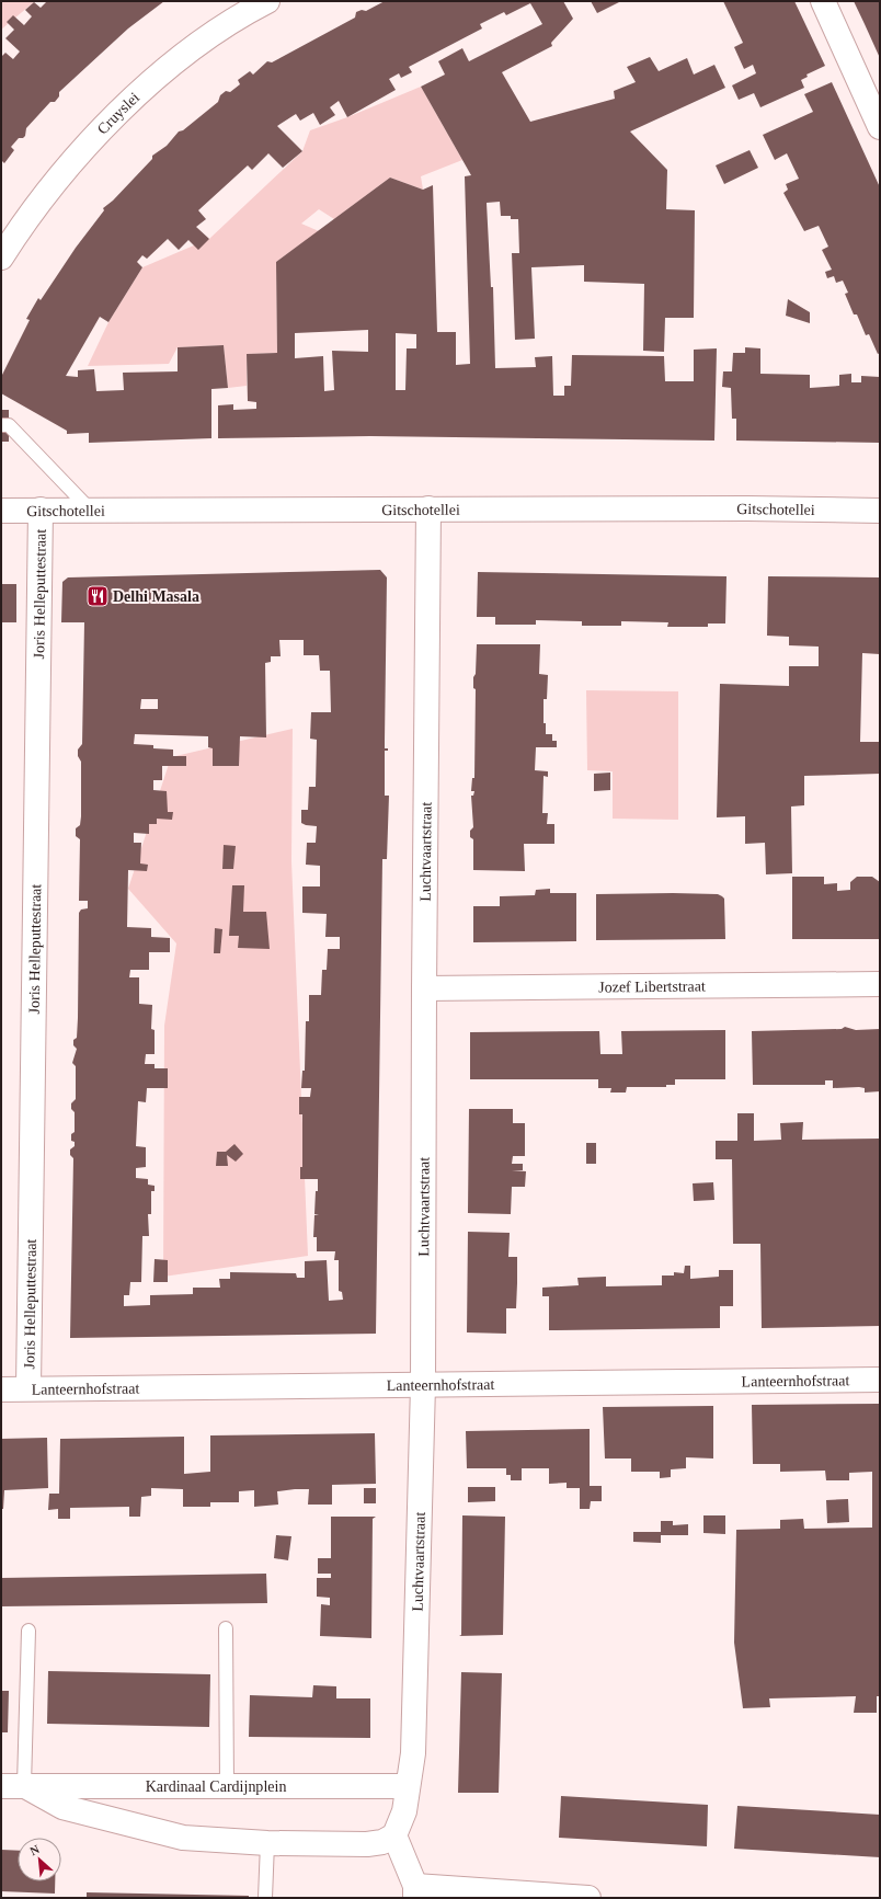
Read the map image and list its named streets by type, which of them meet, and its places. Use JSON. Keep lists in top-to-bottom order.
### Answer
{
  "streets": {
    "street": [
      "Cruyslei",
      "Gitschotellei",
      "Joris Helleputtestraat",
      "Luchtvaartstraat",
      "Jozef Libertstraat",
      "Lanteernhofstraat",
      "Kardinaal Cardijnplein"
    ]
  },
  "crossings": [
    ["Gitschotellei", "Joris Helleputtestraat"],
    ["Gitschotellei", "Luchtvaartstraat"],
    ["Joris Helleputtestraat", "Lanteernhofstraat"],
    ["Luchtvaartstraat", "Jozef Libertstraat"],
    ["Luchtvaartstraat", "Lanteernhofstraat"],
    ["Luchtvaartstraat", "Kardinaal Cardijnplein"]
  ],
  "places": {
    "restaurant": ["Delhi Masala"]
  },
  "north": "top left"
}
